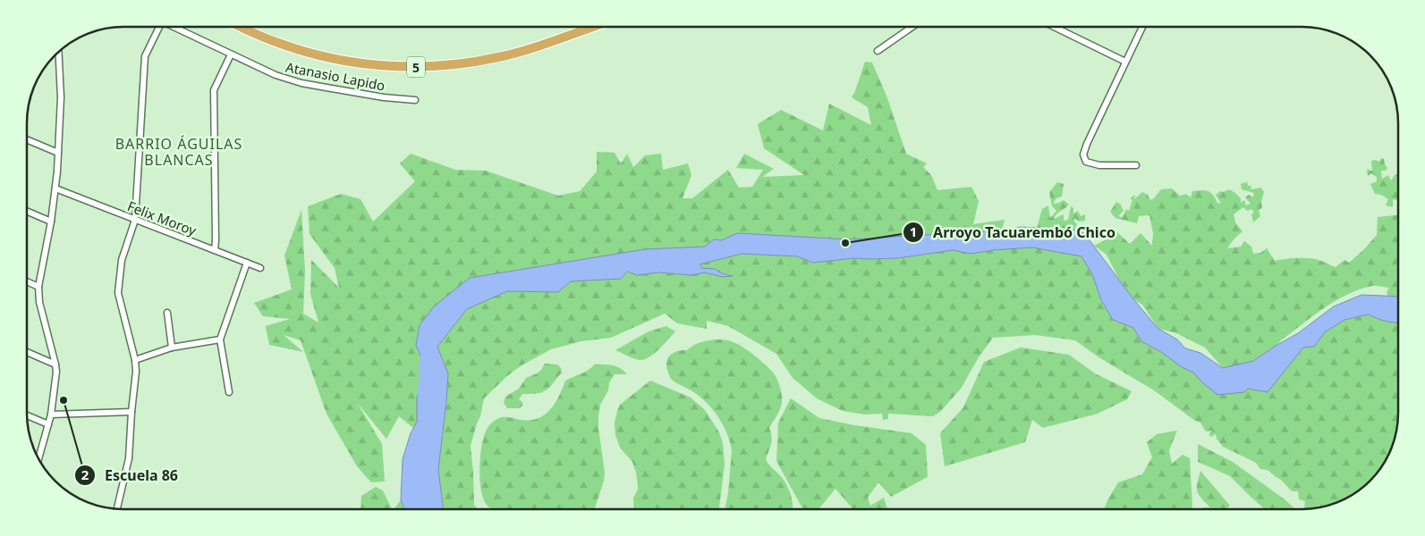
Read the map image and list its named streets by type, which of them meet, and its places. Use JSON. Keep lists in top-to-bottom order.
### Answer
{
  "streets": {
    "highway": ["5"],
    "street": ["Atanasio Lapido", "Felix Moroy"]
  },
  "districts": ["BARRIO ÁGUILAS BLANCAS"],
  "places": ["Arroyo Tacuarembó Chico", "Escuela 86"]
}
